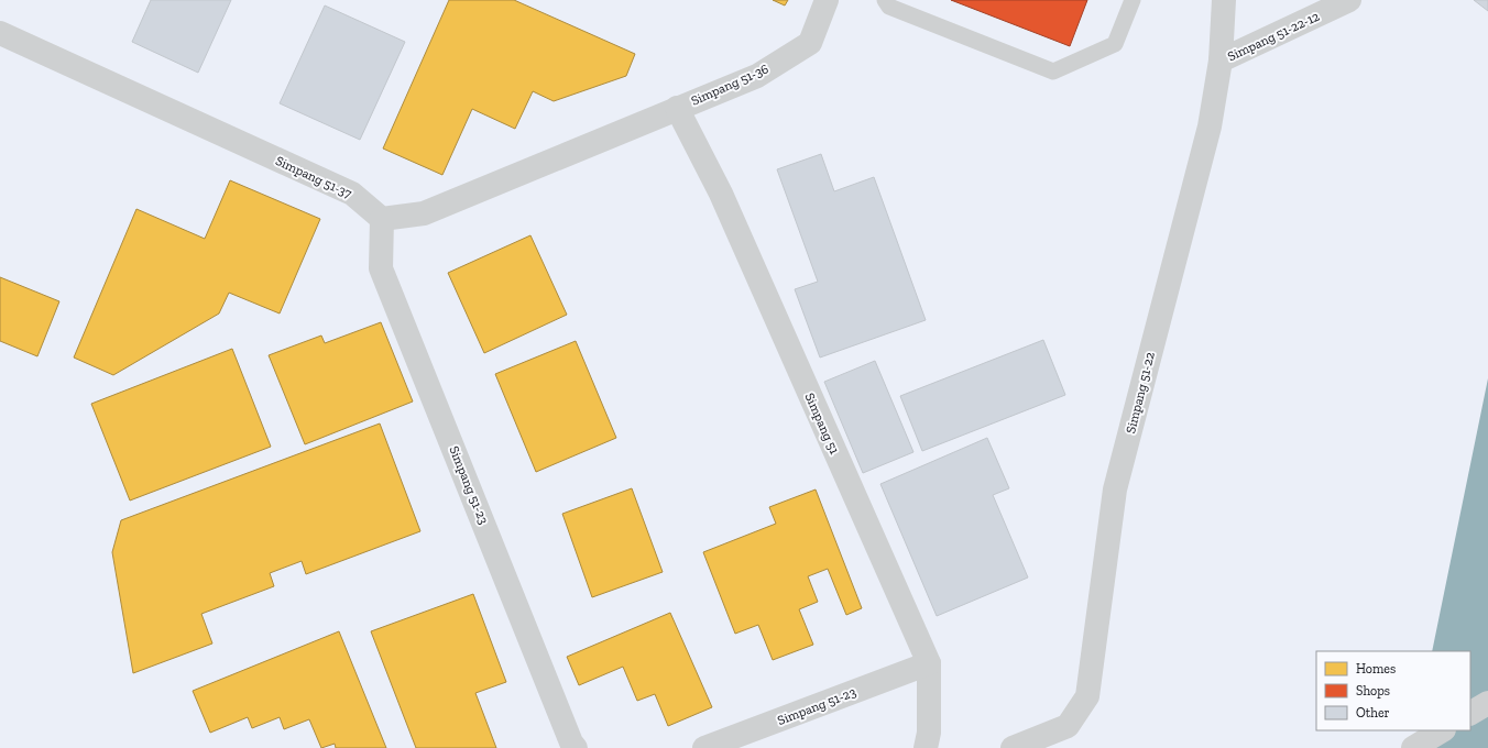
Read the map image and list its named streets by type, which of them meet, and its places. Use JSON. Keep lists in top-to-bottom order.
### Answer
{
  "streets": {
    "street": [
      "Simpang 51-22-12",
      "Simpang 51-36",
      "Simpang 51-37",
      "Simpang 51-22",
      "Simpang 51",
      "Simpang 51-23"
    ]
  },
  "crossings": [
    ["Simpang 51-22-12", "Simpang 51-22"],
    ["Simpang 51-36", "Simpang 51"],
    ["Simpang 51-37", "Simpang 51-23"],
    ["Simpang 51", "Simpang 51-23"]
  ],
  "legend": ["Homes", "Shops", "Other"]
}
